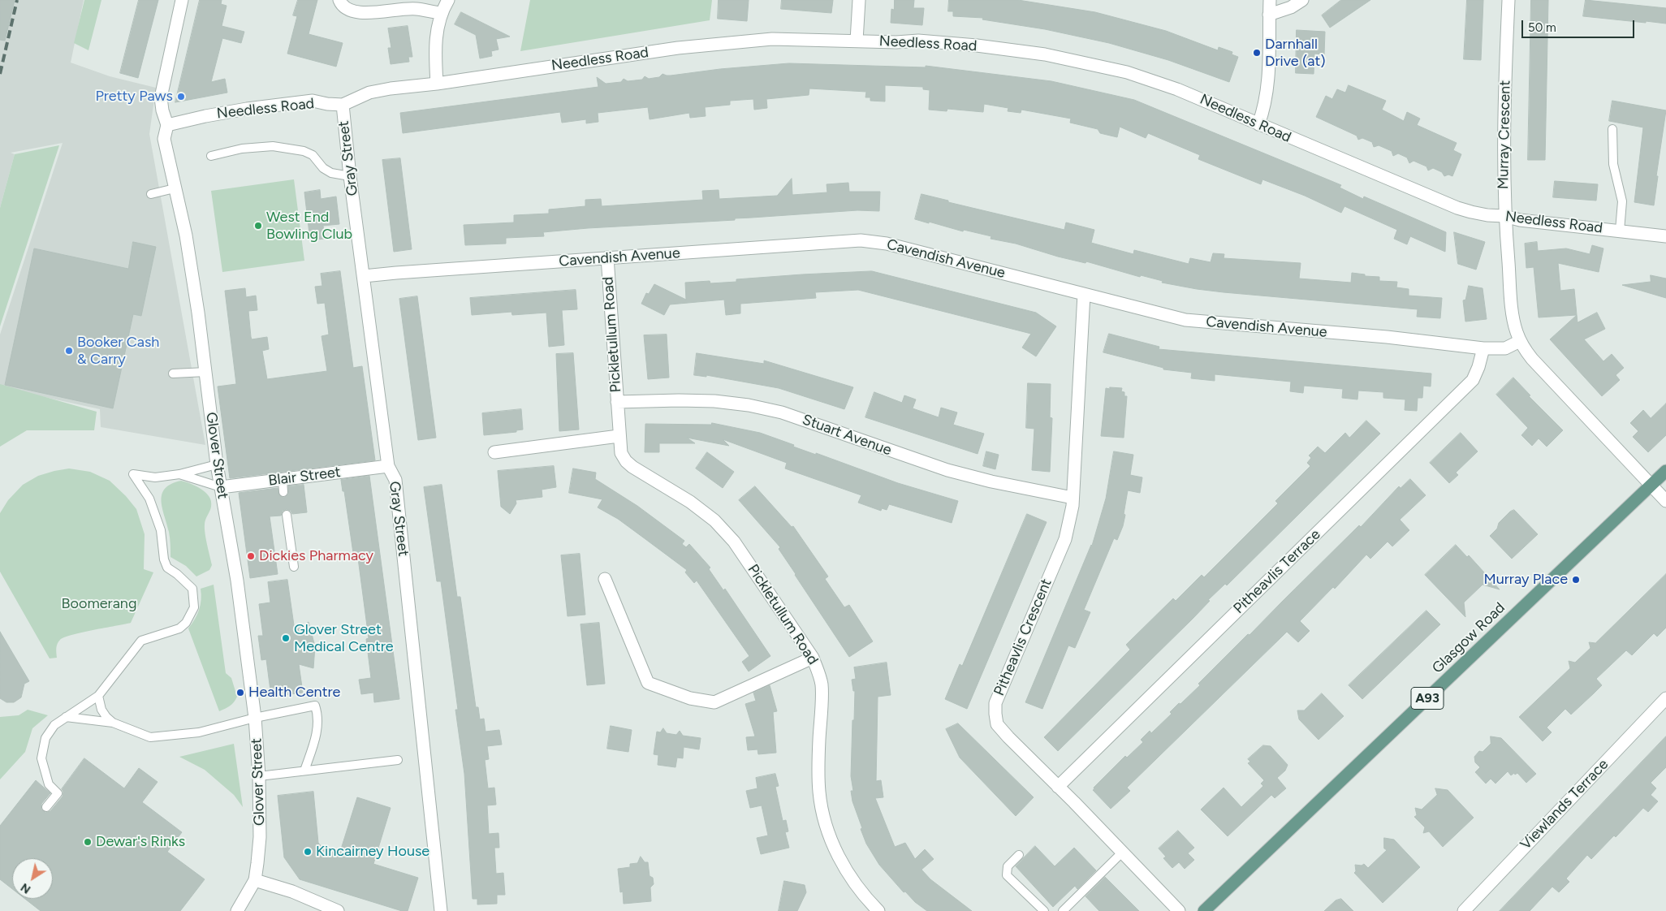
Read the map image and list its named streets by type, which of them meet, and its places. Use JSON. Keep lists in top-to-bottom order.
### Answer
{
  "streets": {
    "main road": ["Glasgow Road", "A93"],
    "street": [
      "Needless Road",
      "Murray Crescent",
      "Gray Street",
      "Cavendish Avenue",
      "Pickletullum Road",
      "Stuart Avenue",
      "Glover Street",
      "Blair Street",
      "Pitheavlis Terrace",
      "Pitheavlis Crescent",
      "Viewlands Terrace"
    ]
  },
  "crossings": [
    ["Needless Road", "Murray Crescent"],
    ["Needless Road", "Gray Street"],
    ["Needless Road", "Glover Street"],
    ["Murray Crescent", "Cavendish Avenue"],
    ["Murray Crescent", "Glasgow Road"],
    ["Gray Street", "Cavendish Avenue"],
    ["Gray Street", "Blair Street"],
    ["Cavendish Avenue", "Pickletullum Road"],
    ["Cavendish Avenue", "Pitheavlis Terrace"],
    ["Cavendish Avenue", "Pitheavlis Crescent"],
    ["Pickletullum Road", "Stuart Avenue"],
    ["Stuart Avenue", "Pitheavlis Crescent"],
    ["Glover Street", "Blair Street"],
    ["Pitheavlis Terrace", "Pitheavlis Crescent"]
  ],
  "parks": ["Boomerang"],
  "places": [
    "Darnhall Drive (at)",
    "Pretty Paws",
    "West End Bowling Club",
    "Booker Cash & Carry",
    "Dickies Pharmacy",
    "Murray Place",
    "Glover Street Medical Centre",
    "Health Centre",
    "Dewar's Rinks",
    "Kincairney House"
  ],
  "scale_bar": "50 m",
  "north": "bottom left"
}
